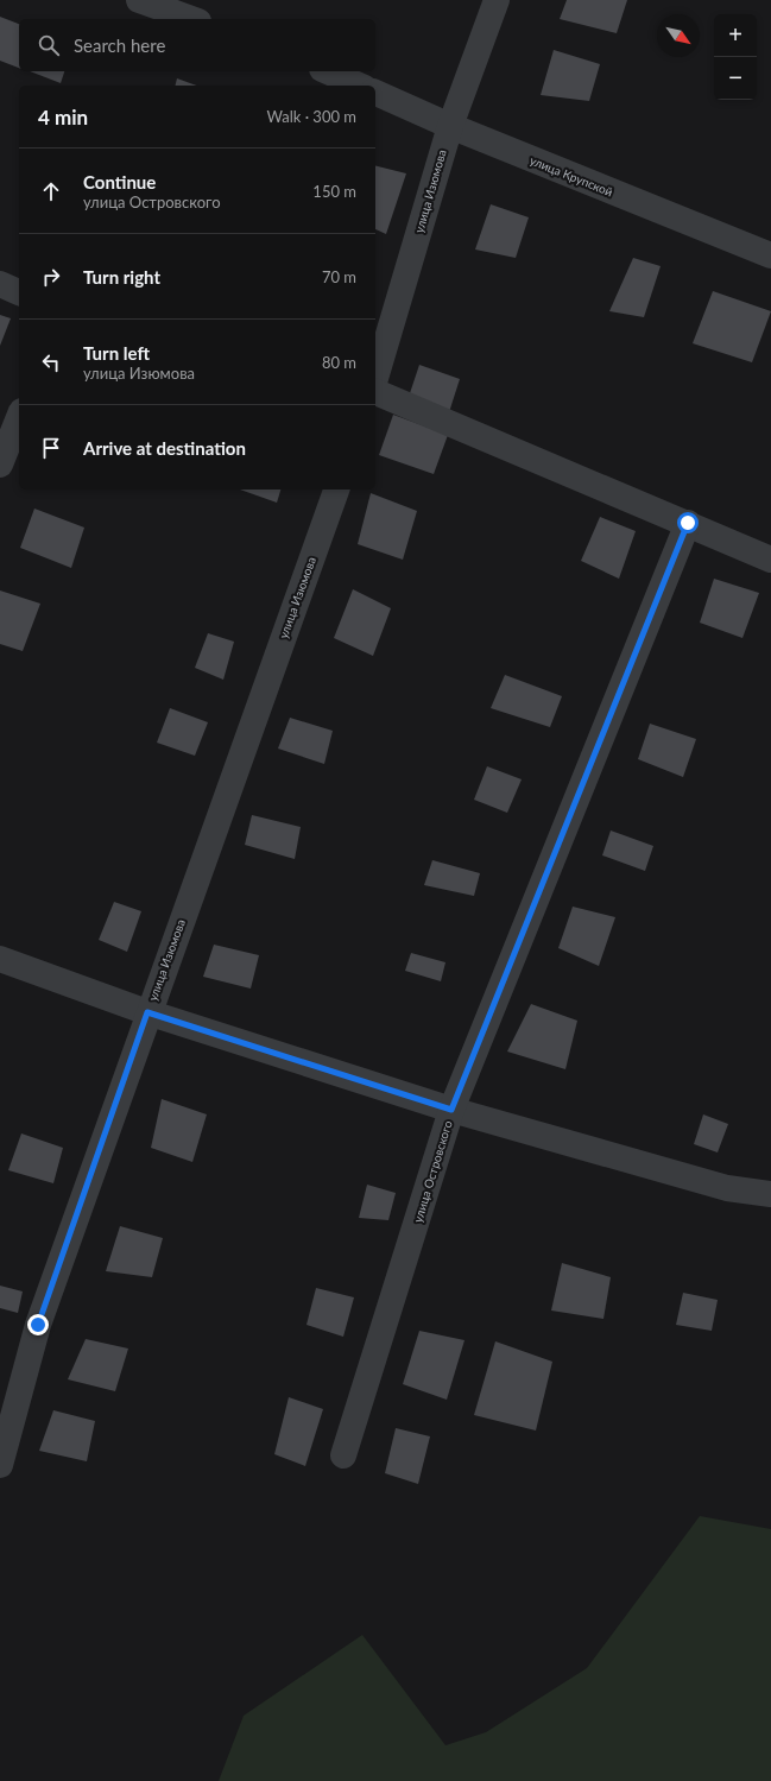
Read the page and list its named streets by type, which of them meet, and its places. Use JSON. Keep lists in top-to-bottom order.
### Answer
{
  "streets": {
    "street": ["улица Крупской", "улица Изюмова", "улица Островского"]
  },
  "crossings": [
    ["улица Крупской", "улица Изюмова"]
  ],
  "north": "bottom right",
  "page": {
    "map_buttons": ["+", "−"],
    "search": "Search here",
    "heading": ["4 min", "Walk · 300 m"],
    "list": [
      ["Continue", "улица Островского", "150 m"],
      ["Turn right", "70 m"],
      ["Turn left", "улица Изюмова", "80 m"],
      "Arrive at destination"
    ]
  }
}
